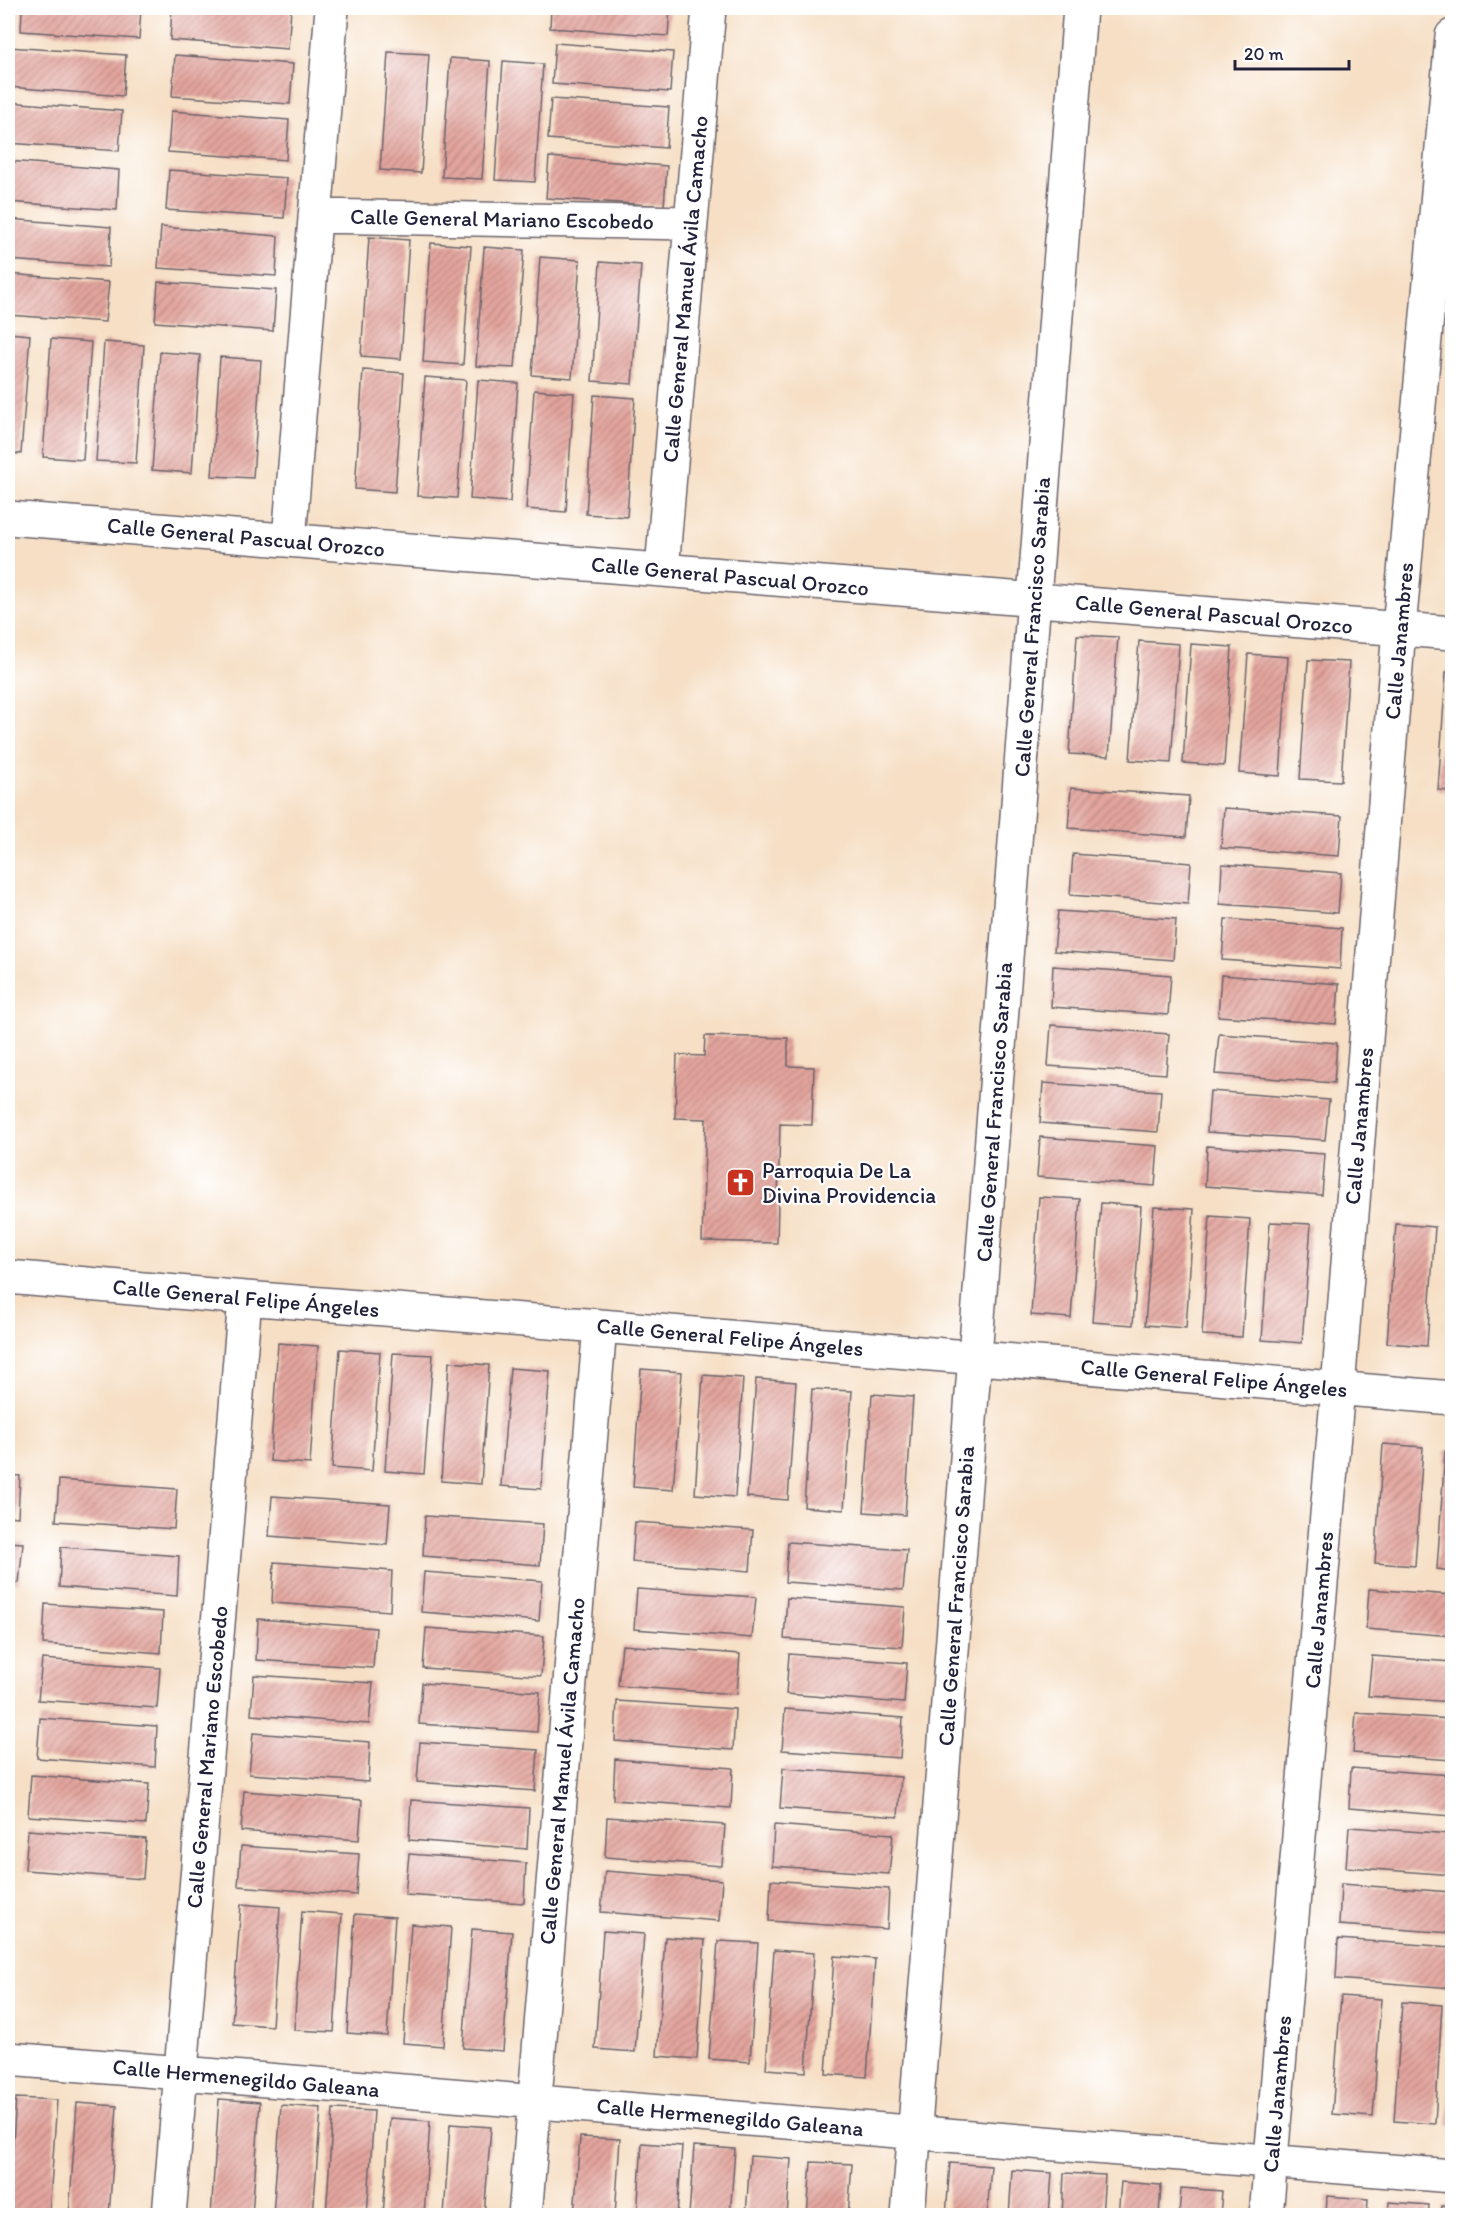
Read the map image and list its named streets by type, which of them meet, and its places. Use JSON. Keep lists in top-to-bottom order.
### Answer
{
  "streets": {
    "street": [
      "Calle General Mariano Escobedo",
      "Calle General Manuel Ávila Camacho",
      "Calle General Pascual Orozco",
      "Calle General Francisco Sarabia",
      "Calle Janambres",
      "Calle General Felipe Ángeles",
      "Calle Hermenegildo Galeana"
    ]
  },
  "crossings": [
    ["Calle General Mariano Escobedo", "Calle General Manuel Ávila Camacho"],
    ["Calle General Mariano Escobedo", "Calle General Felipe Ángeles"],
    ["Calle General Mariano Escobedo", "Calle Hermenegildo Galeana"],
    ["Calle General Manuel Ávila Camacho", "Calle General Pascual Orozco"],
    ["Calle General Manuel Ávila Camacho", "Calle General Felipe Ángeles"],
    ["Calle General Manuel Ávila Camacho", "Calle Hermenegildo Galeana"],
    ["Calle General Pascual Orozco", "Calle General Francisco Sarabia"],
    ["Calle General Pascual Orozco", "Calle Janambres"],
    ["Calle General Francisco Sarabia", "Calle General Felipe Ángeles"],
    ["Calle General Francisco Sarabia", "Calle Hermenegildo Galeana"],
    ["Calle Janambres", "Calle General Felipe Ángeles"],
    ["Calle Janambres", "Calle Hermenegildo Galeana"]
  ],
  "places": {
    "church": ["Parroquia De La Divina Providencia"]
  },
  "scale_bar": "20 m"
}
